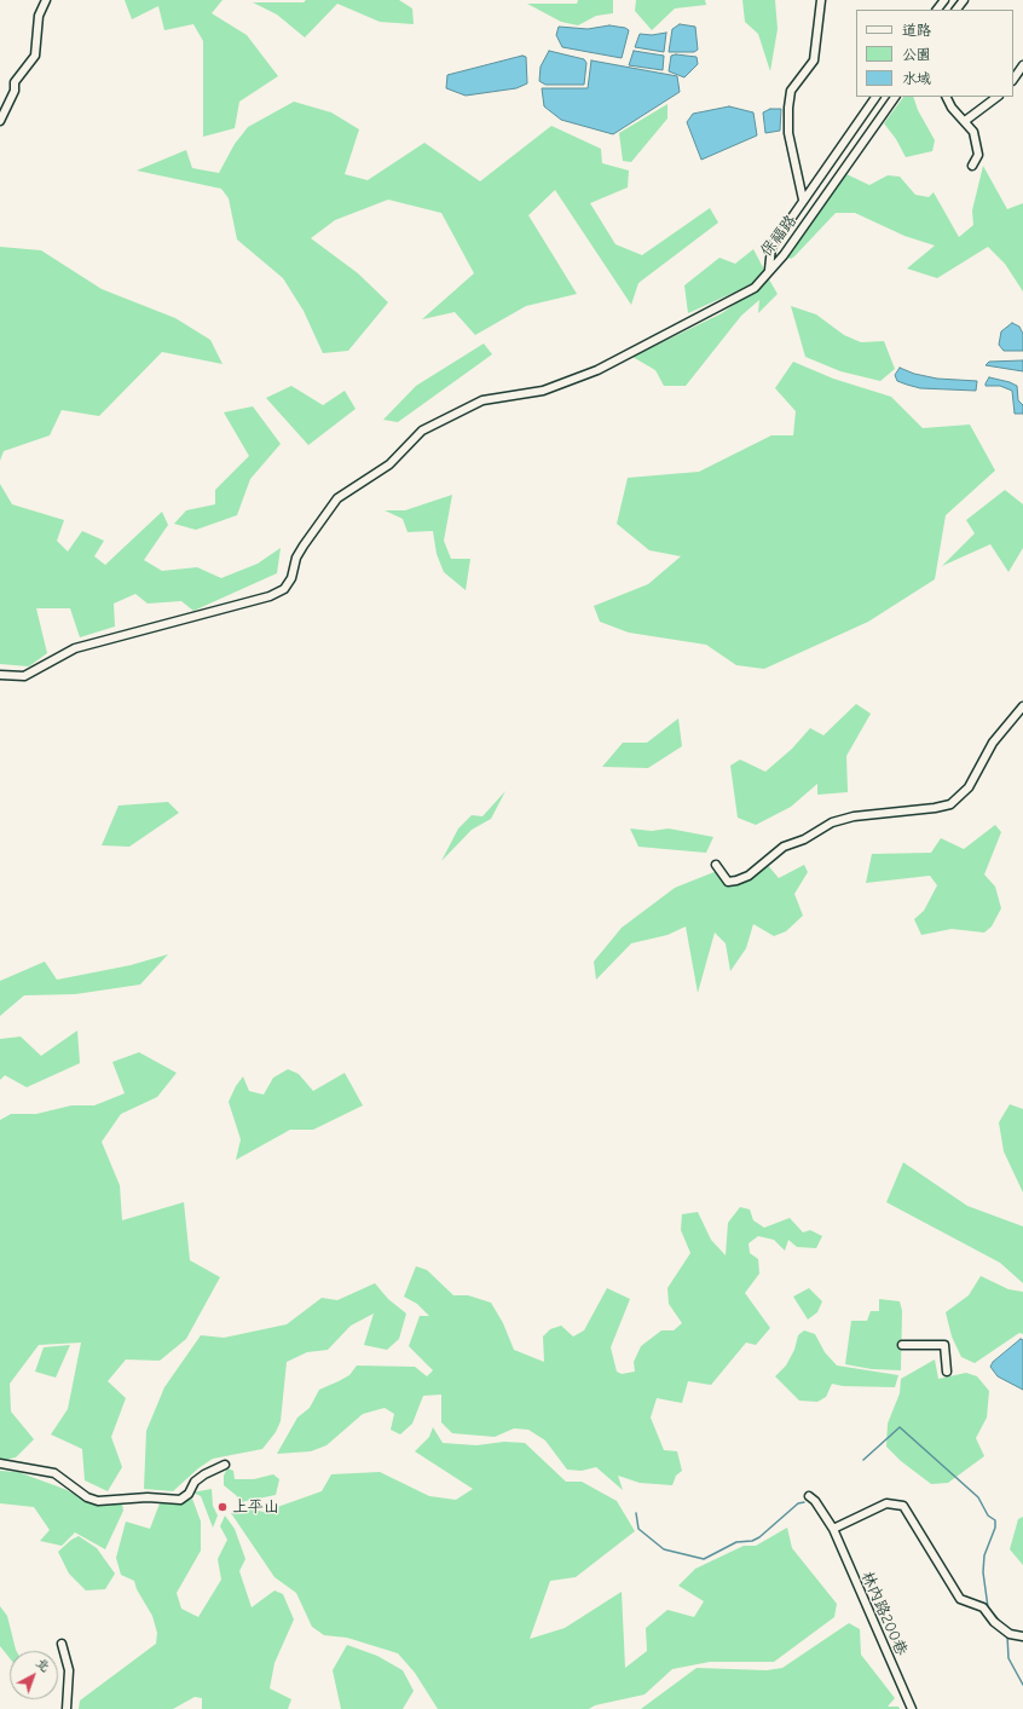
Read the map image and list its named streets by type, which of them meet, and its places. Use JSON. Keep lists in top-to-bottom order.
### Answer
{
  "streets": {
    "street": ["保福路", "林內路200巷"]
  },
  "places": ["上平山"],
  "legend": ["道路", "公園", "水域"],
  "north": "top right"
}
